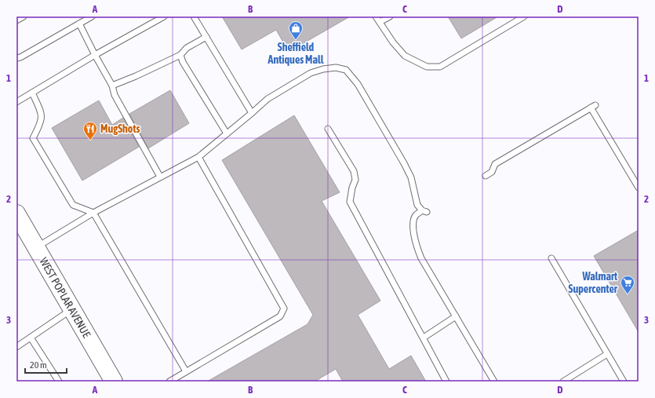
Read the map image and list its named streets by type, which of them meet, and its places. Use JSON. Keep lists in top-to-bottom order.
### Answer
{
  "streets": {
    "main road": ["WEST POPLAR AVENUE"]
  },
  "places": {
    "shop": ["Sheffield Antiques Mall"],
    "restaurant": ["MugShots"],
    "supermarket": ["Walmart Supercenter"]
  },
  "scale_bar": "20 m",
  "grid": {
    "columns": [
      "A",
      "B",
      "C",
      "D"
    ],
    "rows": ["1", "2", "3"]
  }
}
